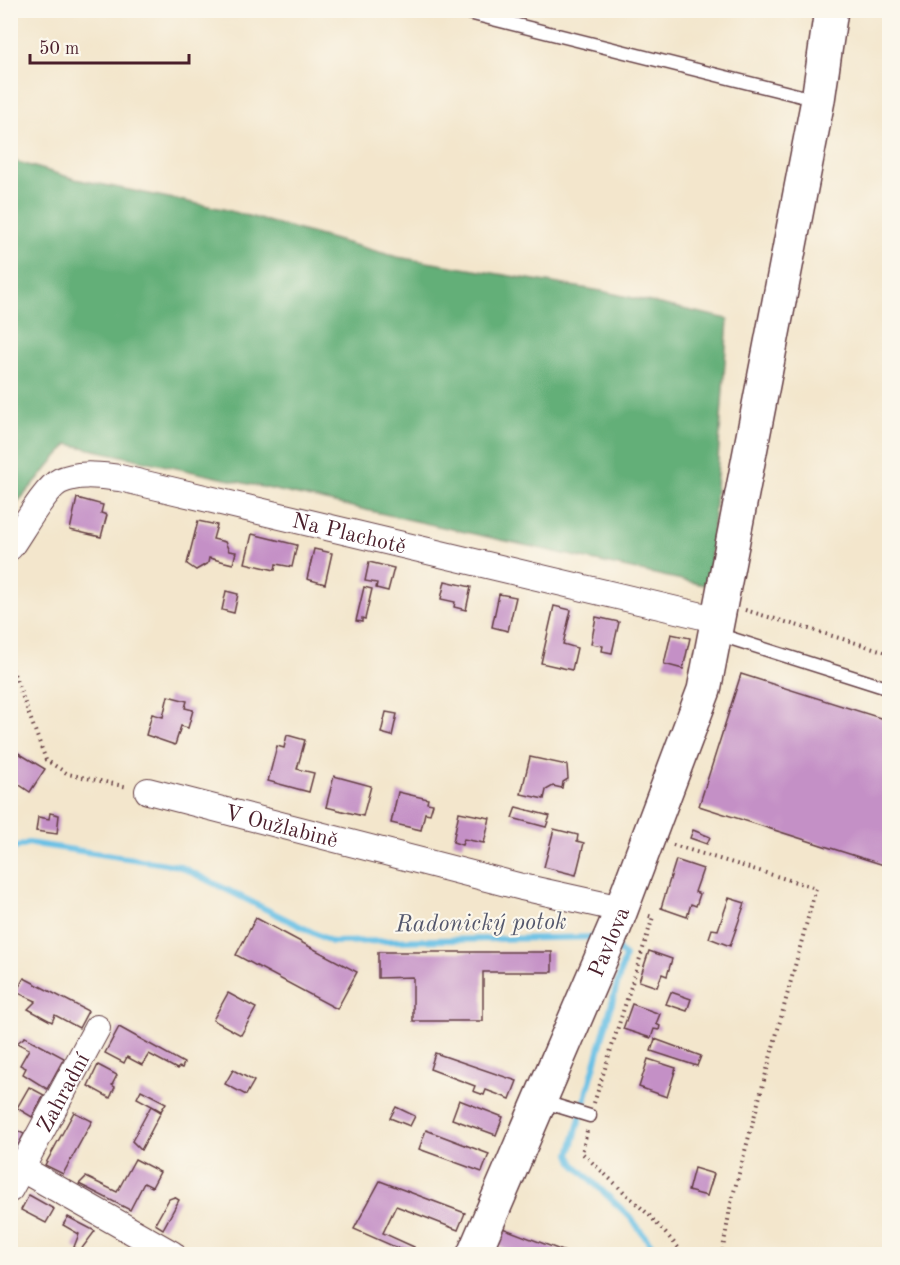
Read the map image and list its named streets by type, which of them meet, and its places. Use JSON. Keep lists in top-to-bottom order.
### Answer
{
  "streets": {
    "street": [
      "Na Plachotě",
      "V Oužlabině",
      "Pavlova",
      "Zahradní"
    ]
  },
  "crossings": [
    ["Na Plachotě", "Pavlova"],
    ["V Oužlabině", "Pavlova"]
  ],
  "water": ["Radonický potok"],
  "scale_bar": "50 m"
}
